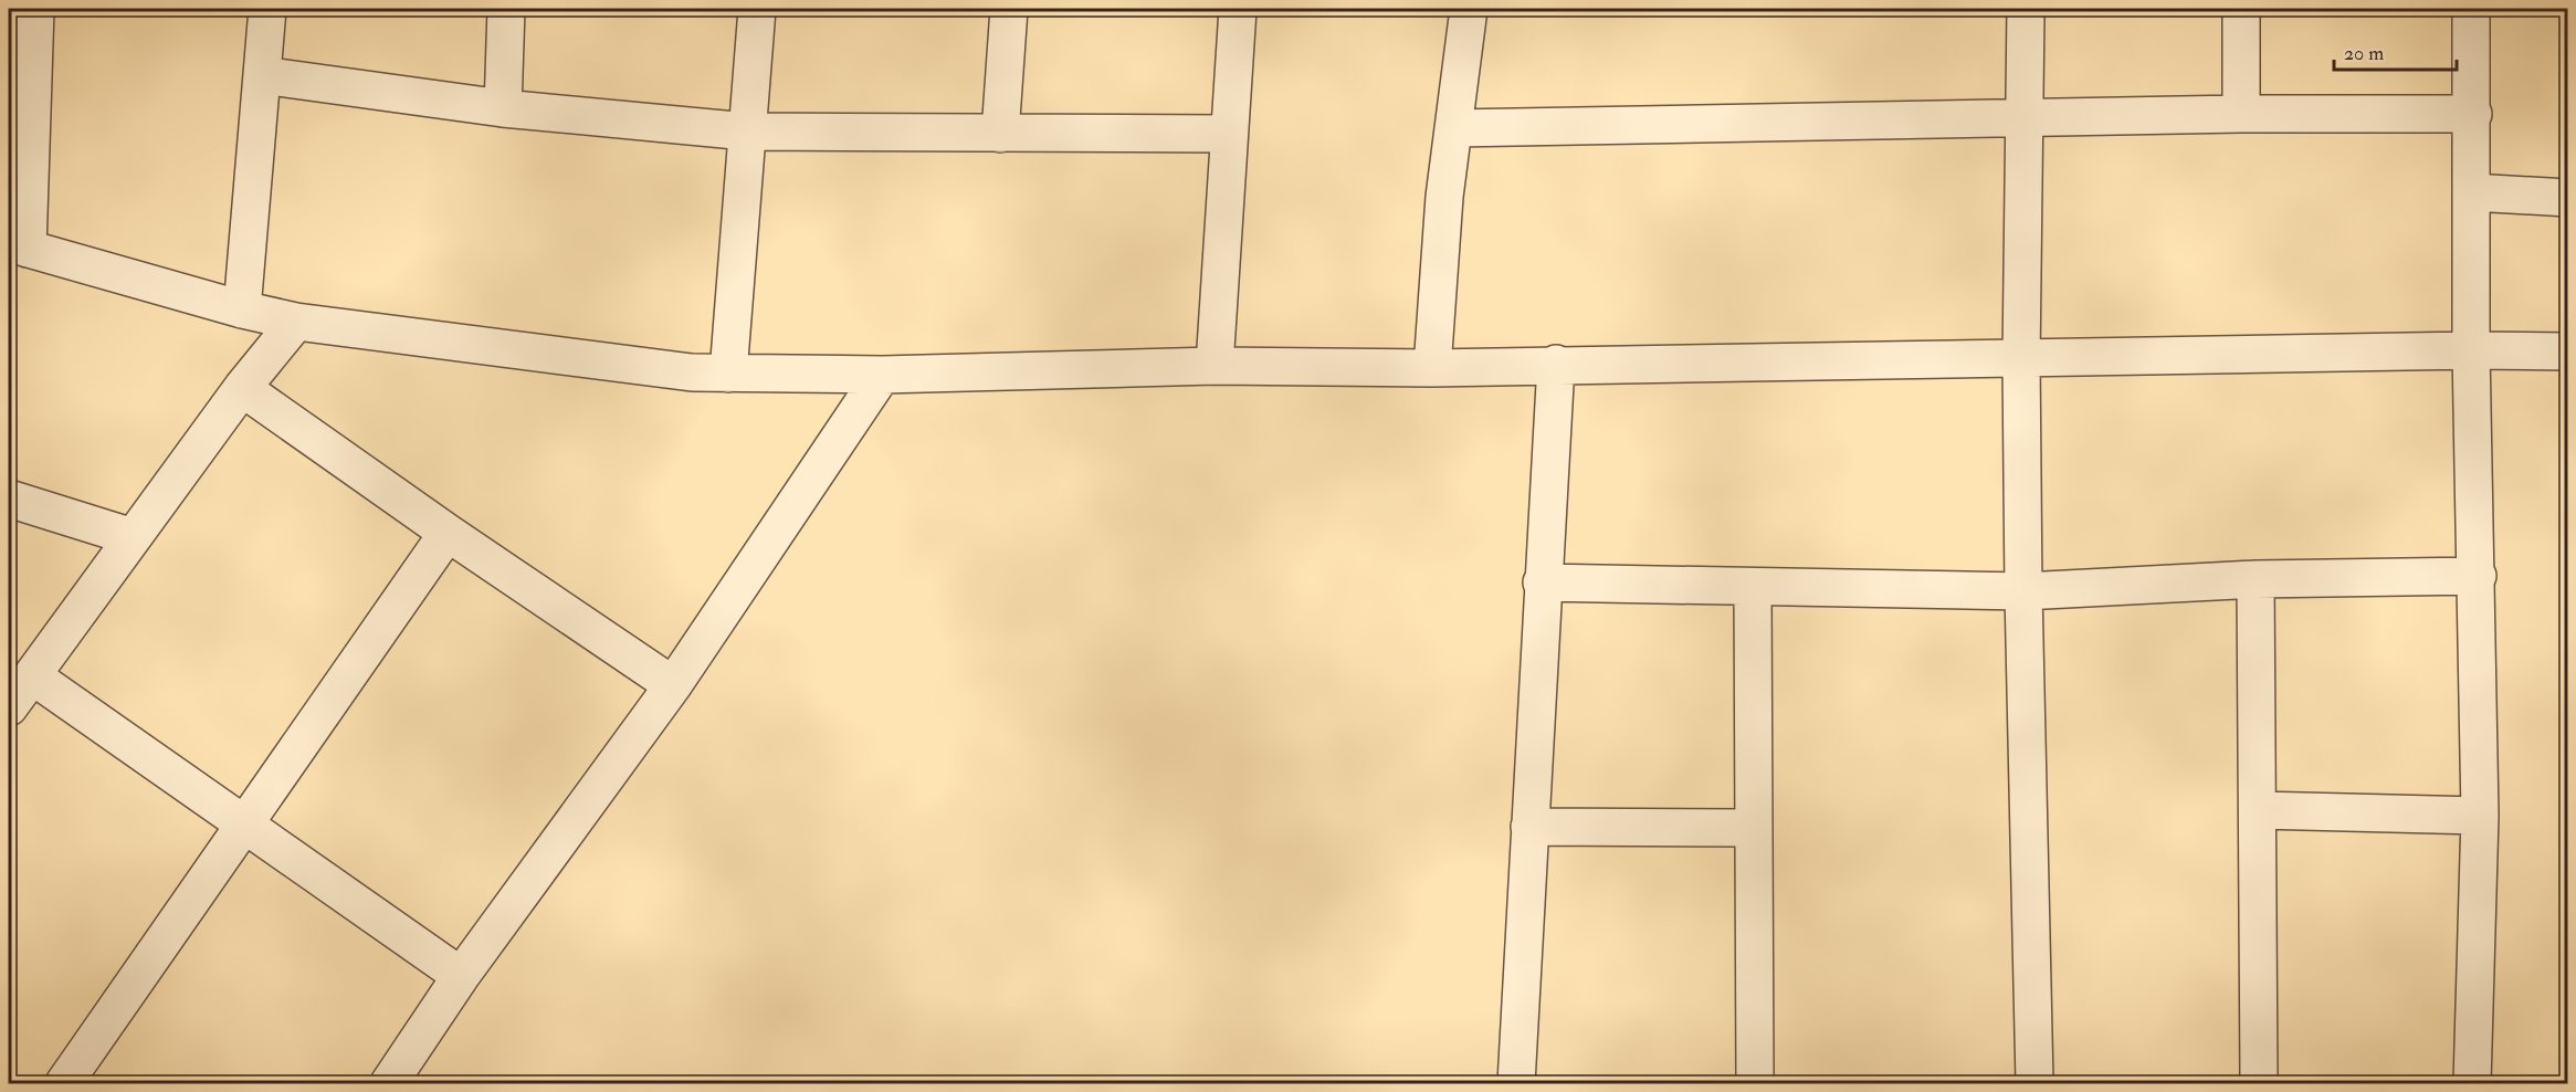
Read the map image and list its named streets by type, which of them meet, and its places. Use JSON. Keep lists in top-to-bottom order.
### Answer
{
  "scale_bar": "20 m"
}
